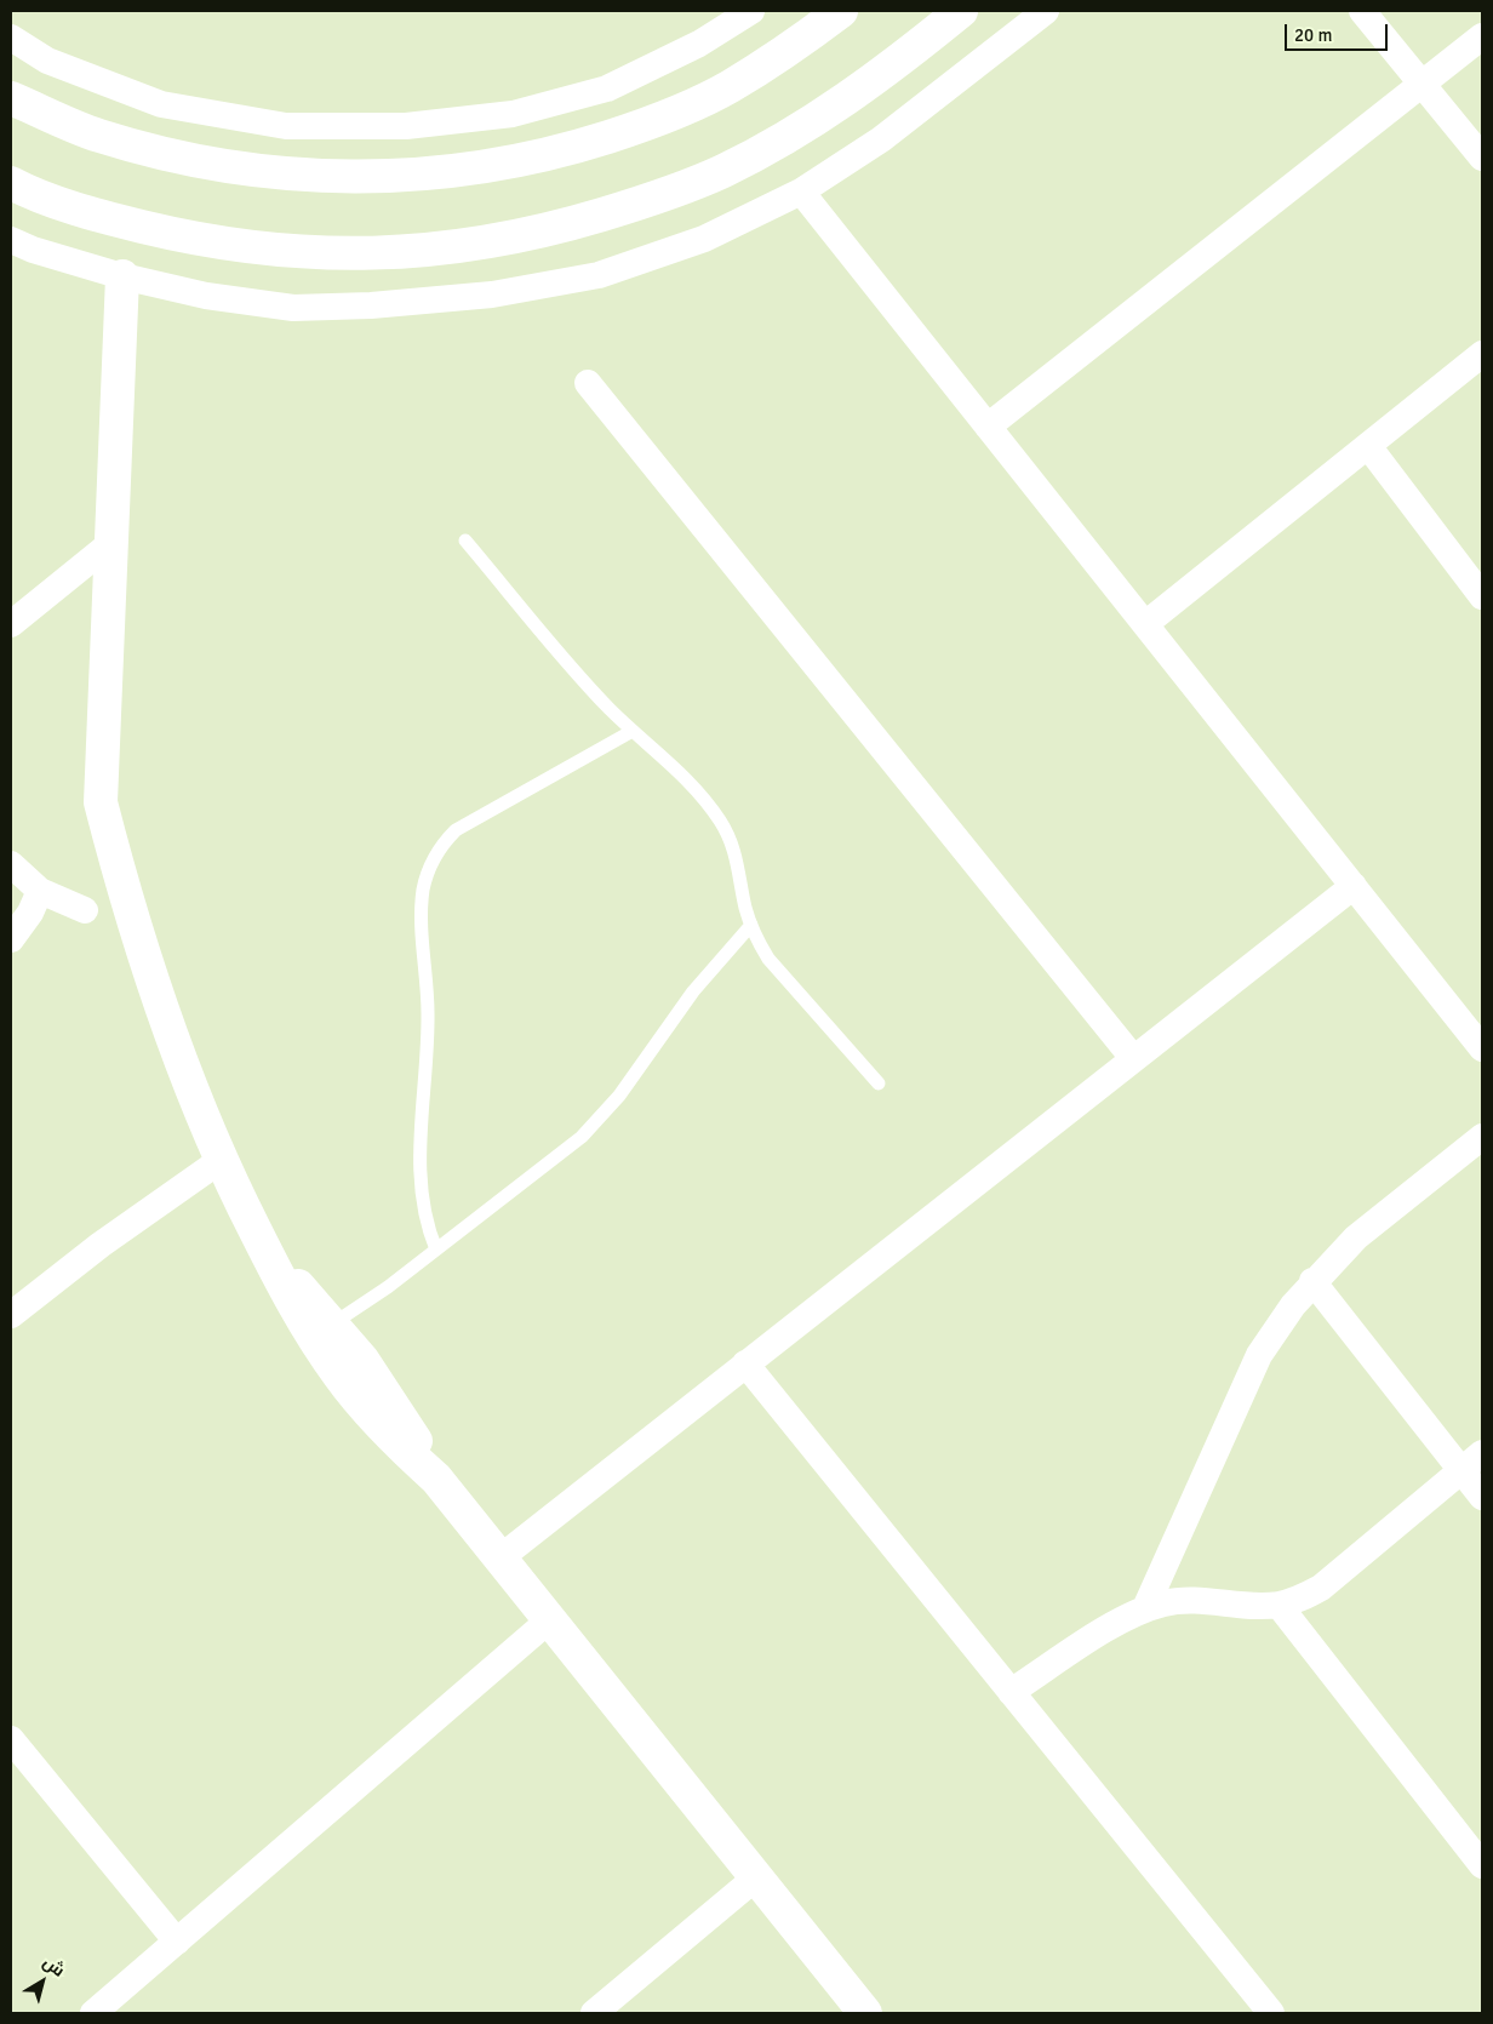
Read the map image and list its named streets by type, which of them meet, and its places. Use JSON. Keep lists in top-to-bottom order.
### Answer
{
  "scale_bar": "20 m",
  "north": "top right"
}
